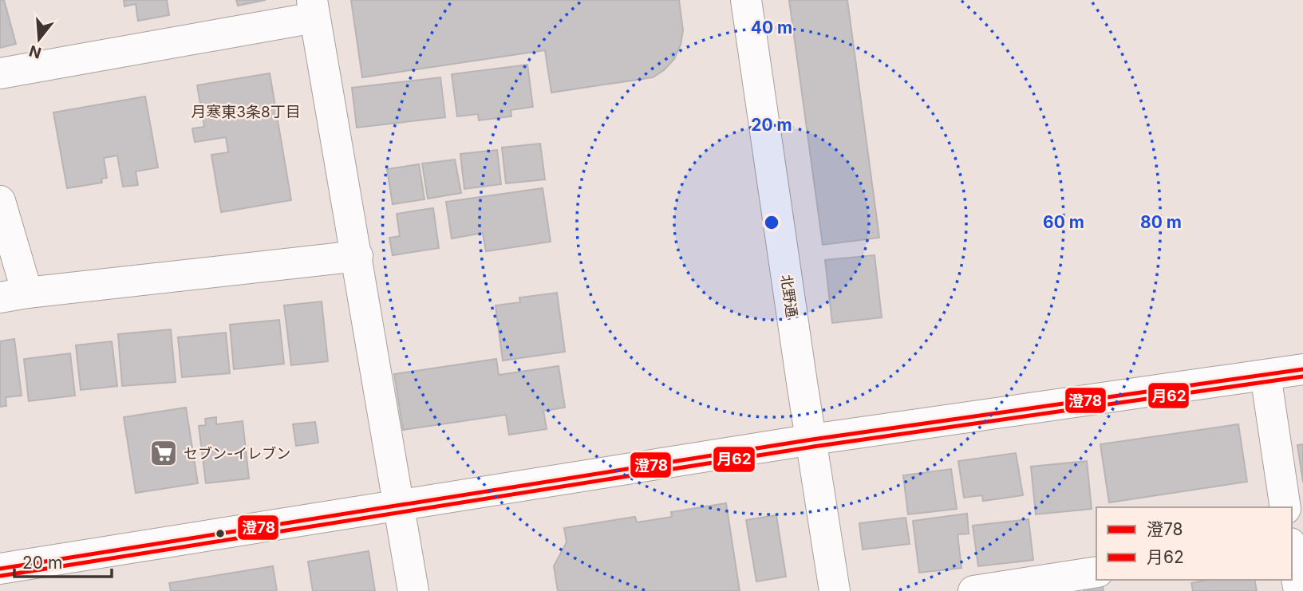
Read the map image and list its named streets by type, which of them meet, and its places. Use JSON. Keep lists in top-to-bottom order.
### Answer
{
  "streets": {
    "street": ["北野通"]
  },
  "districts": ["月寒東3条8丁目"],
  "places": {
    "supermarket": ["セブン-イレブン"]
  },
  "lines": ["transit line 澄78", "transit line 月62"],
  "legend": ["澄78", "月62"],
  "scale_bar": "20 m",
  "north": "bottom",
  "rings": [
    "40 m",
    "20 m",
    "60 m",
    "80 m"
  ]
}
